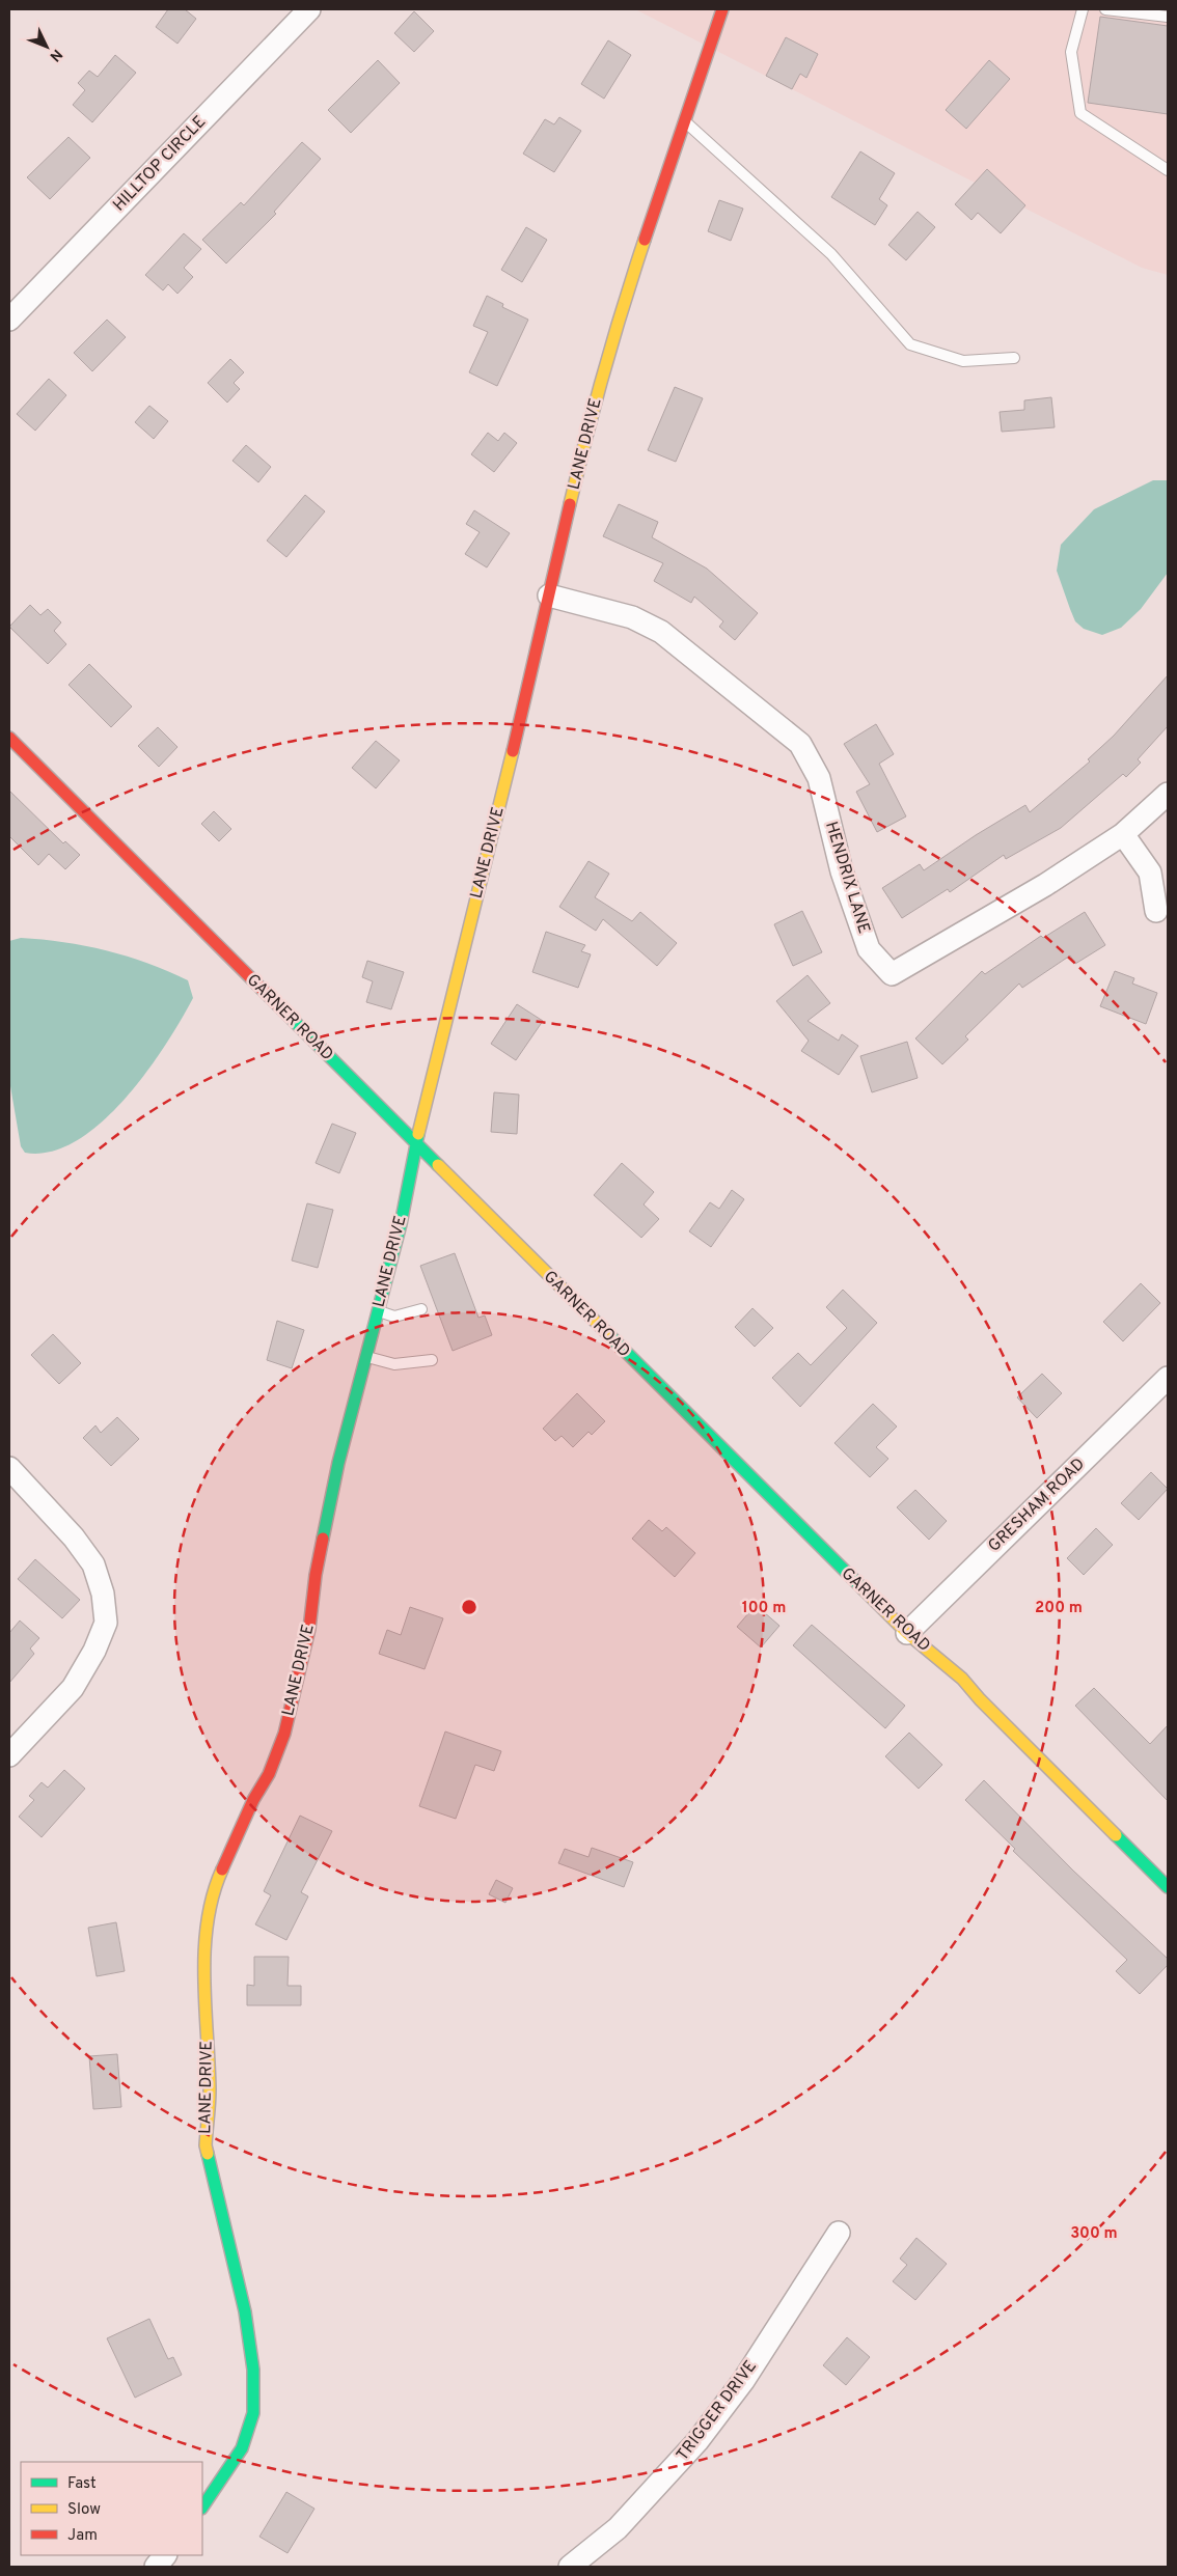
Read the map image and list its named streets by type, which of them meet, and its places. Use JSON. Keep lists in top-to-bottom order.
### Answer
{
  "streets": {
    "street": [
      "HILLTOP CIRCLE",
      "LANE DRIVE",
      "HENDRIX LANE",
      "GARNER ROAD",
      "GRESHAM ROAD",
      "TRIGGER DRIVE"
    ]
  },
  "crossings": [
    ["LANE DRIVE", "HENDRIX LANE"],
    ["LANE DRIVE", "GARNER ROAD"],
    ["GARNER ROAD", "GRESHAM ROAD"]
  ],
  "legend": ["Fast", "Slow", "Jam"],
  "north": "bottom right",
  "rings": ["100 m", "200 m", "300 m"]
}
